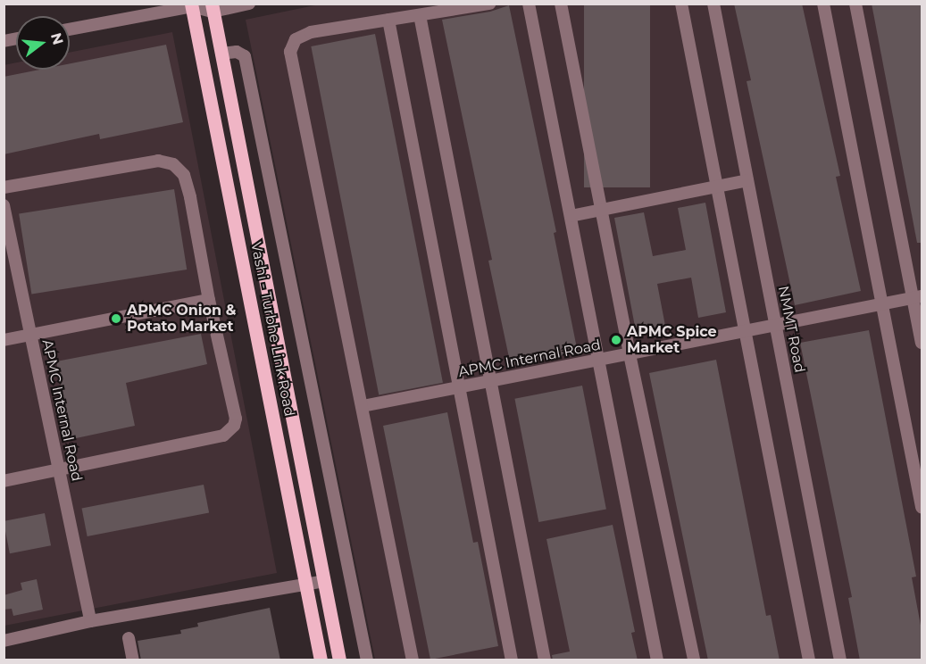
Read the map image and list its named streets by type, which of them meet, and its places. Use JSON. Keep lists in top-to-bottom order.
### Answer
{
  "streets": {
    "main road": ["Vashi - Turbhe Link Road"],
    "street": ["NMMT Road", "APMC Internal Road"]
  },
  "crossings": [
    ["NMMT Road", "APMC Internal Road"]
  ],
  "places": ["APMC Onion & Potato Market", "APMC Spice Market"],
  "north": "right"
}
